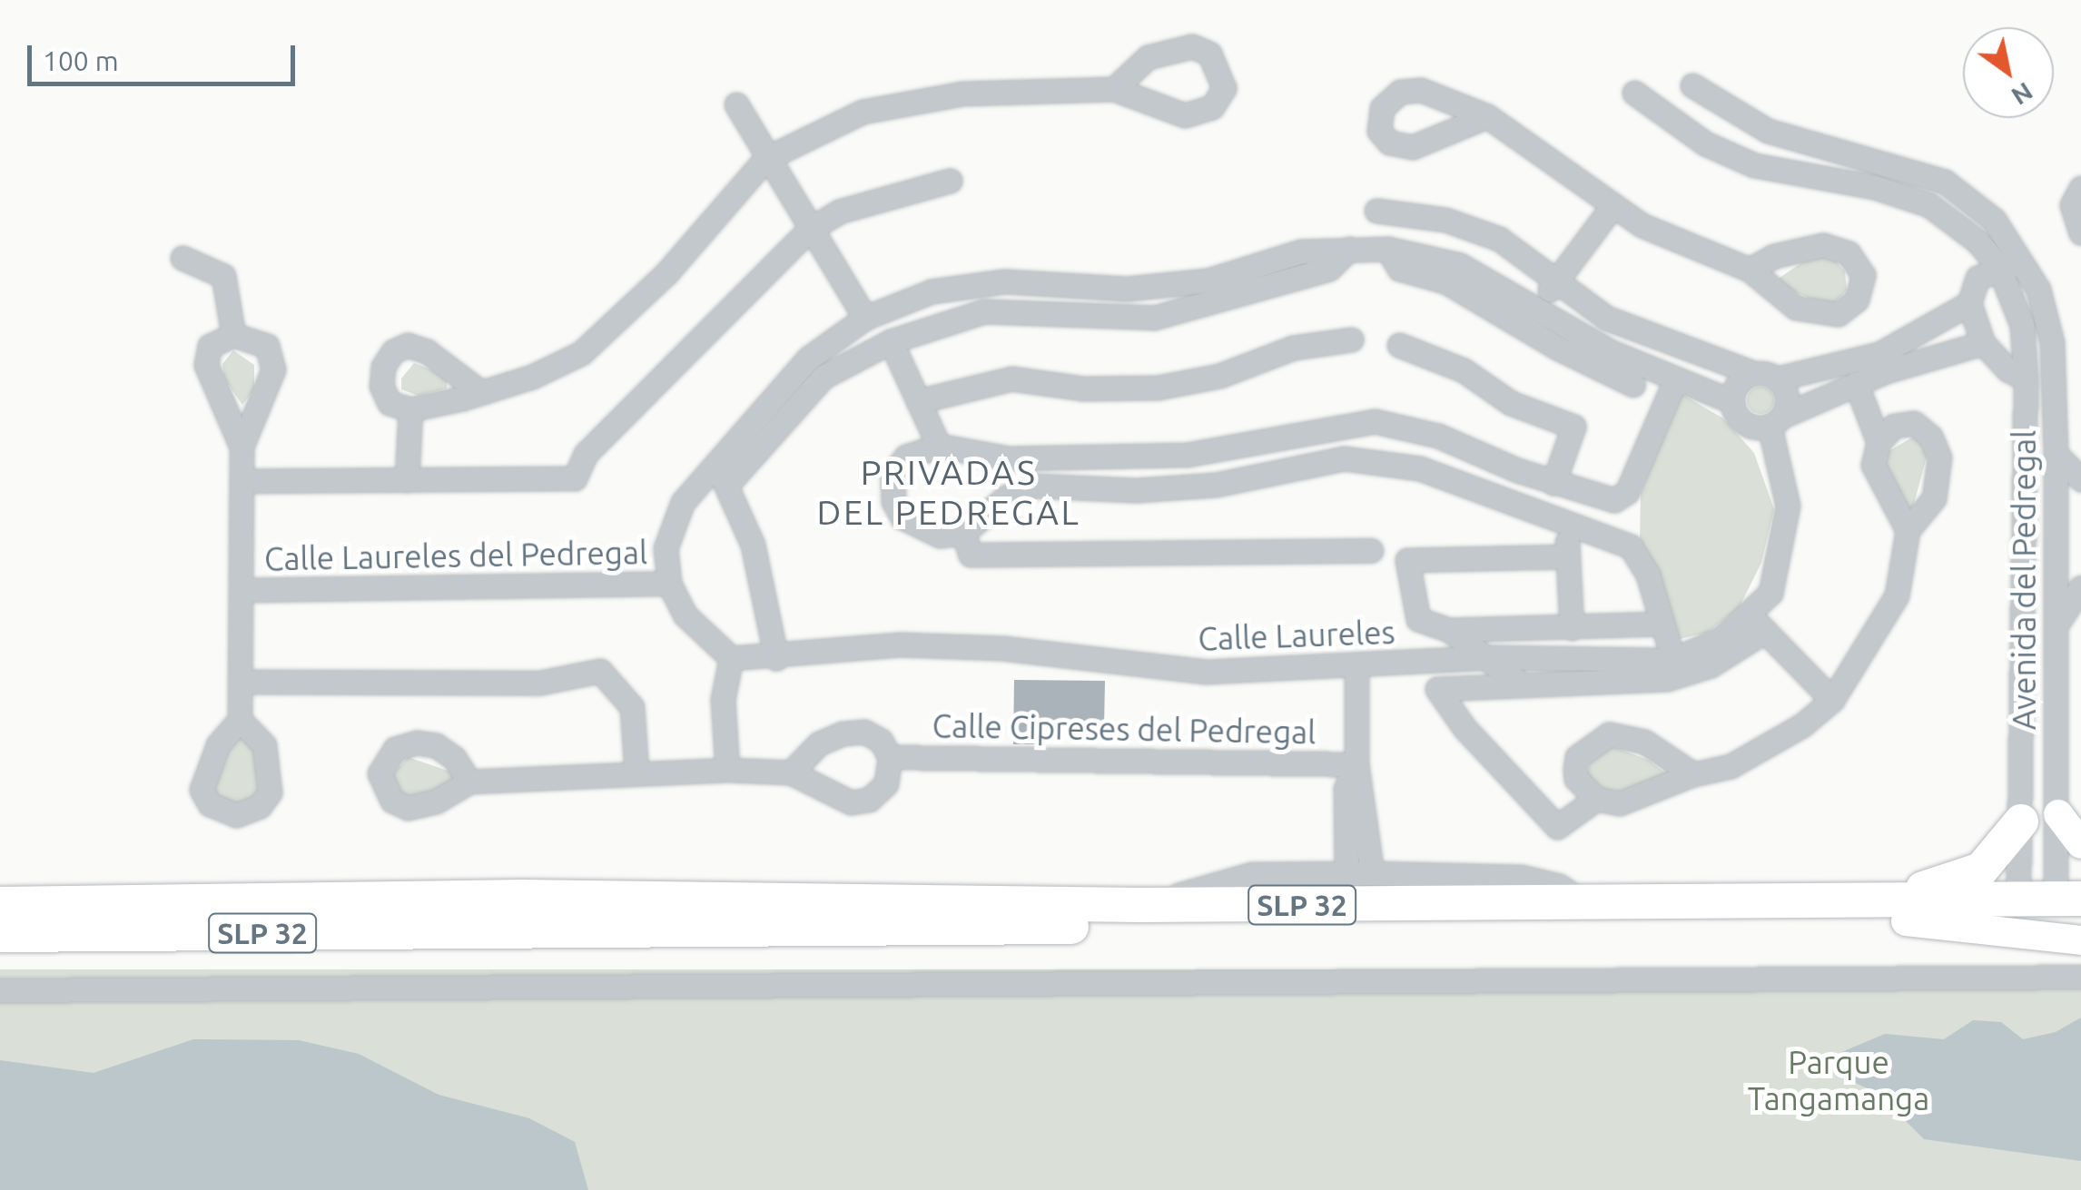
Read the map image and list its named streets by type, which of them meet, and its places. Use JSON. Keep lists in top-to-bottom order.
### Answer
{
  "streets": {
    "highway": ["SLP 32"],
    "street": [
      "Calle Laureles del Pedregal",
      "Avenida del Pedregal",
      "Calle Laureles",
      "Calle Cipreses del Pedregal"
    ]
  },
  "crossings": [
    ["Avenida del Pedregal", "SLP 32"]
  ],
  "districts": ["PRIVADAS DEL PEDREGAL"],
  "parks": ["Parque Tangamanga"],
  "scale_bar": "100 m",
  "north": "bottom right"
}
